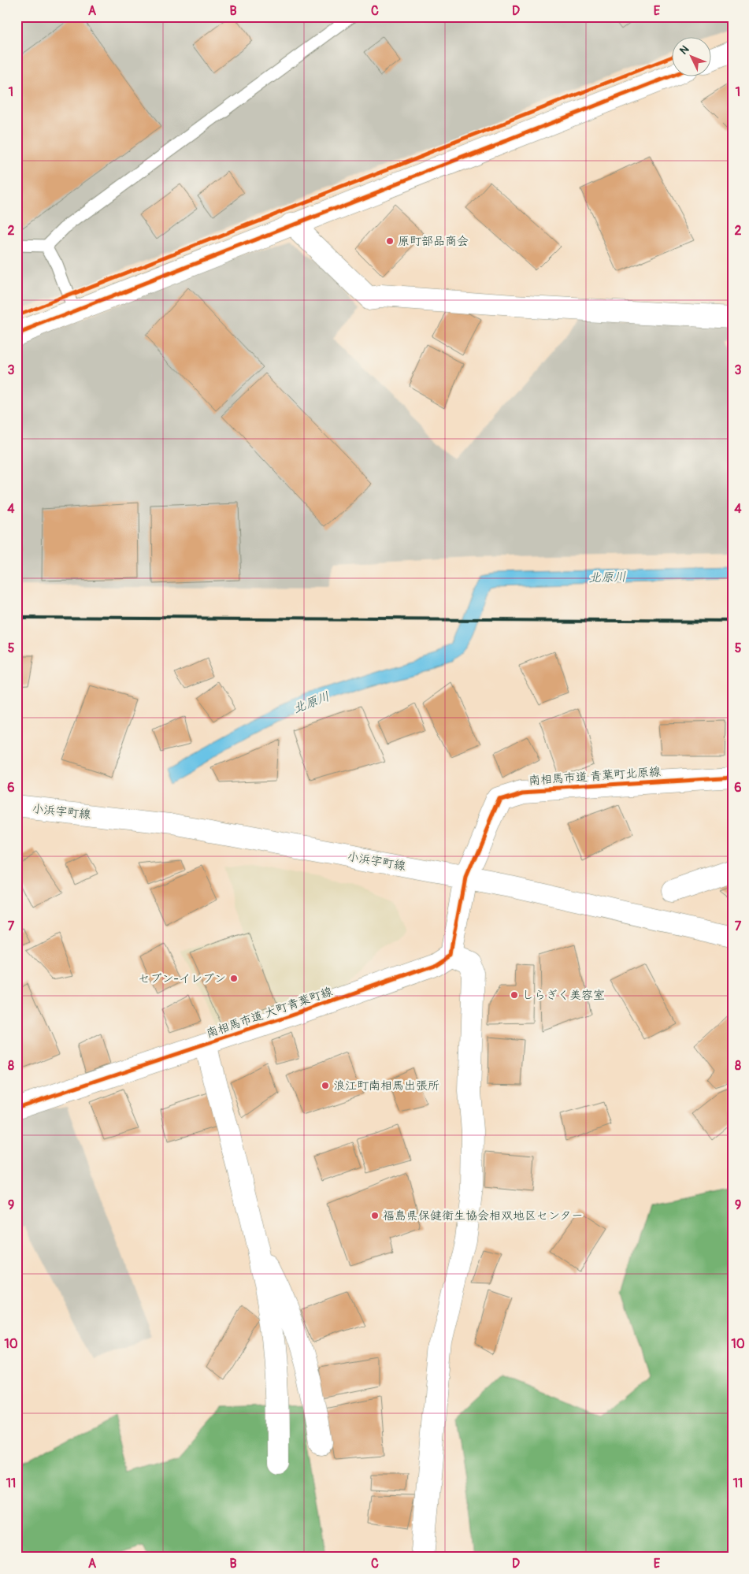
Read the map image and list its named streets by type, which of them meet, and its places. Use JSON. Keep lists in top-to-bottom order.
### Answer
{
  "streets": {
    "street": ["南相馬市道 青葉町北原線", "小浜字町線", "南相馬市道 大町青葉町線"]
  },
  "crossings": [
    ["南相馬市道 青葉町北原線", "小浜字町線"]
  ],
  "water": ["北原川"],
  "places": [
    "原町部品商会",
    "セブン-イレブン",
    "しらぎく美容室",
    "浪江町南相馬出張所",
    "福島県保健衛生協会相双地区センター"
  ],
  "north": "top left",
  "grid": {
    "columns": [
      "A",
      "B",
      "C",
      "D",
      "E"
    ],
    "rows": [
      "1",
      "2",
      "3",
      "4",
      "5",
      "6",
      "7",
      "8",
      "9",
      "10",
      "11"
    ]
  }
}
